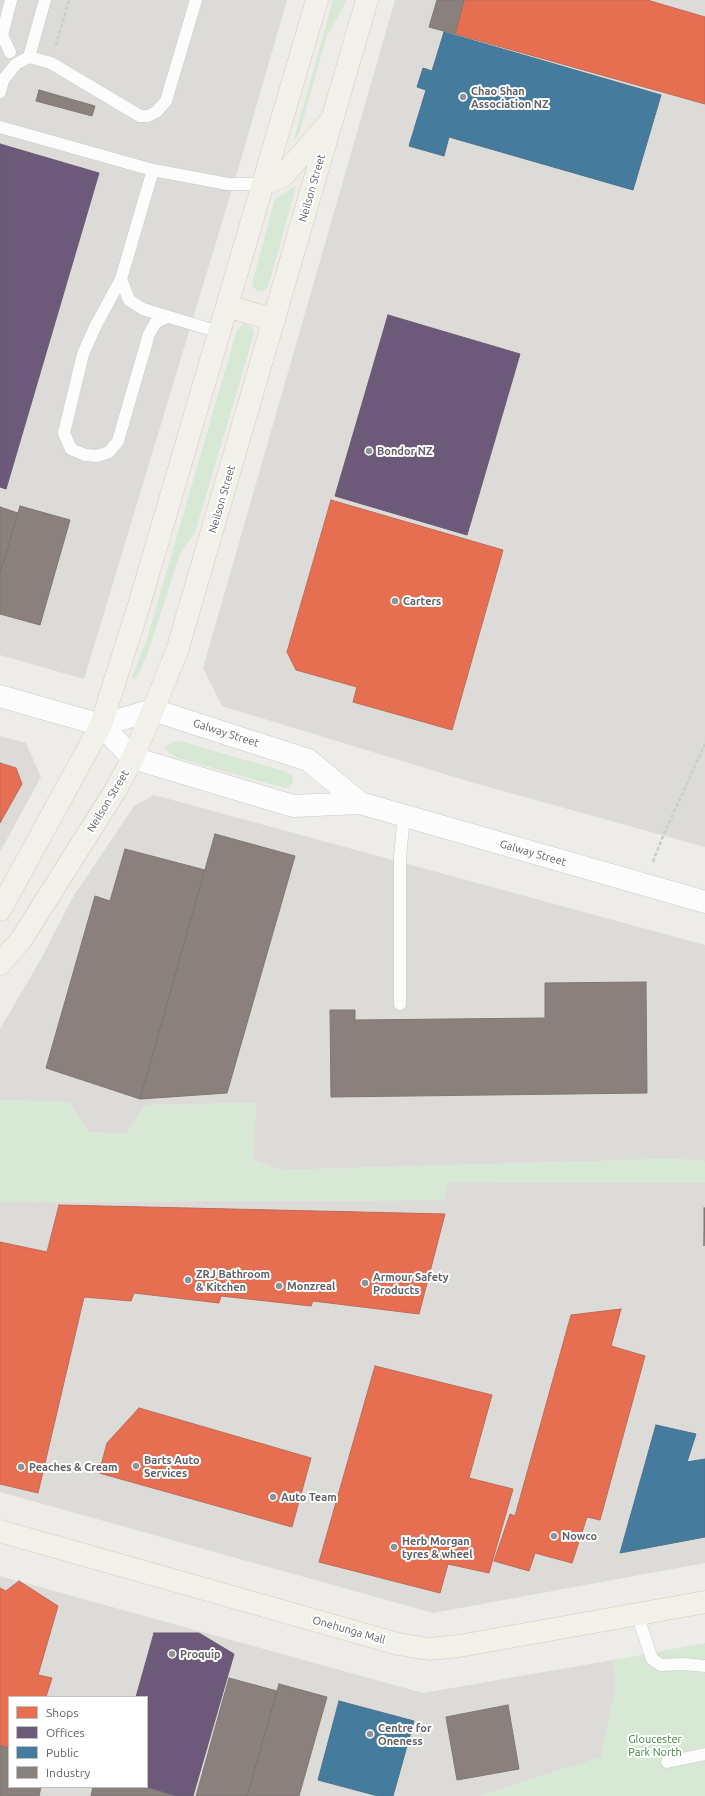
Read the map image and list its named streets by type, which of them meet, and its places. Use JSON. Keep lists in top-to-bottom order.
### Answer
{
  "streets": {
    "main road": ["Neilson Street", "Onehunga Mall"],
    "street": ["Galway Street"]
  },
  "crossings": [
    ["Neilson Street", "Galway Street"]
  ],
  "parks": ["Gloucester Park North"],
  "places": [
    "Chao Shan Association NZ",
    "Bondor NZ",
    "Carters",
    "ZRJ Bathroom & Kitchen",
    "Armour Safety Products",
    "Monzreal",
    "Barts Auto Services",
    "Peaches & Cream",
    "Auto Team",
    "Nowco",
    "Herb Morgan tyres & wheel",
    "Proquip",
    "Centre for Oneness"
  ],
  "legend": [
    "Shops",
    "Offices",
    "Public",
    "Industry"
  ]
}
